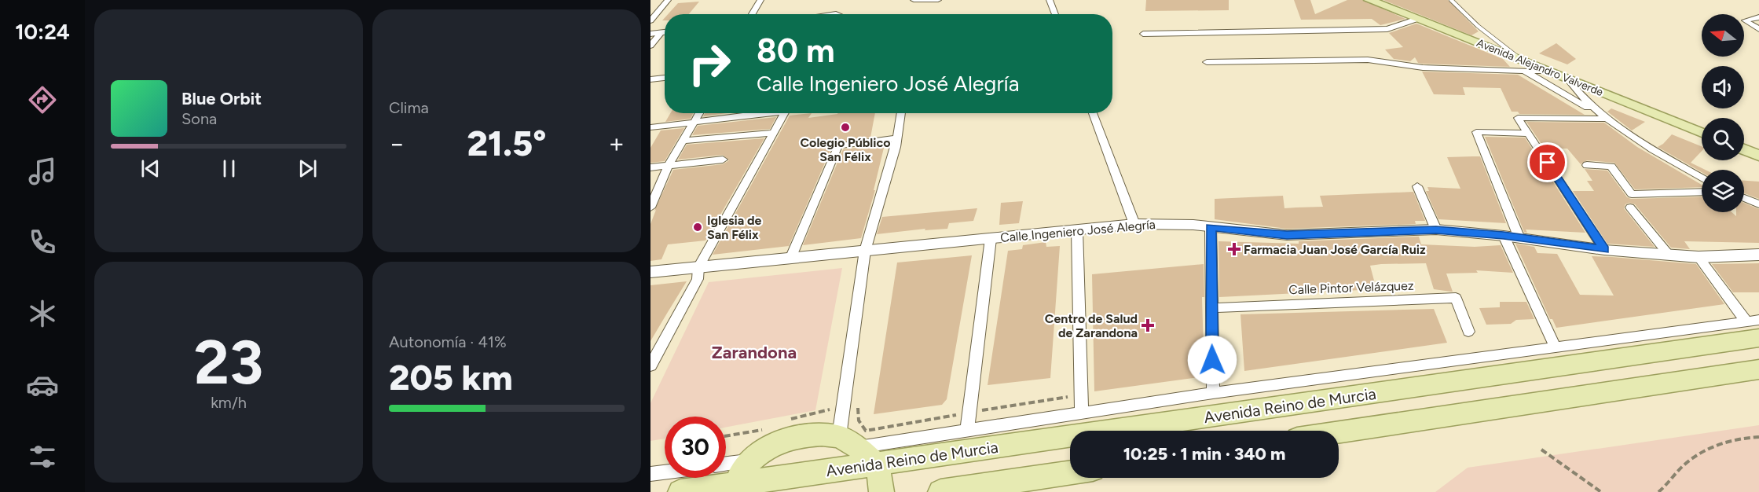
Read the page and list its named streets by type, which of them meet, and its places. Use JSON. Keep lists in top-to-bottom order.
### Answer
{
  "streets": {
    "main road": ["Avenida Alejandro Valverde", "Avenida Reino de Murcia"],
    "street": ["Calle Ingeniero José Alegría", "Calle Pintor Velázquez"]
  },
  "districts": ["Zarandona"],
  "places": {
    "other": ["Colegio Público San Félix", "Iglesia de San Félix"],
    "health": ["Farmacia Juan José García Ruiz", "Centro de Salud de Zarandona"]
  },
  "north": "left",
  "page": {
    "tabs": "10:24",
    "tile": [
      "Clima",
      ["23", "km/h"],
      ["Autonomía · 41%", "205 km"]
    ],
    "turn": ["80 m", "Calle Ingeniero José Alegría"],
    "song": ["Blue Orbit", "Sona"],
    "heat": ["−", "21.5°", "+"],
    "limit": "30",
    "trip": "10:25 · 1 min · 340 m"
  }
}
